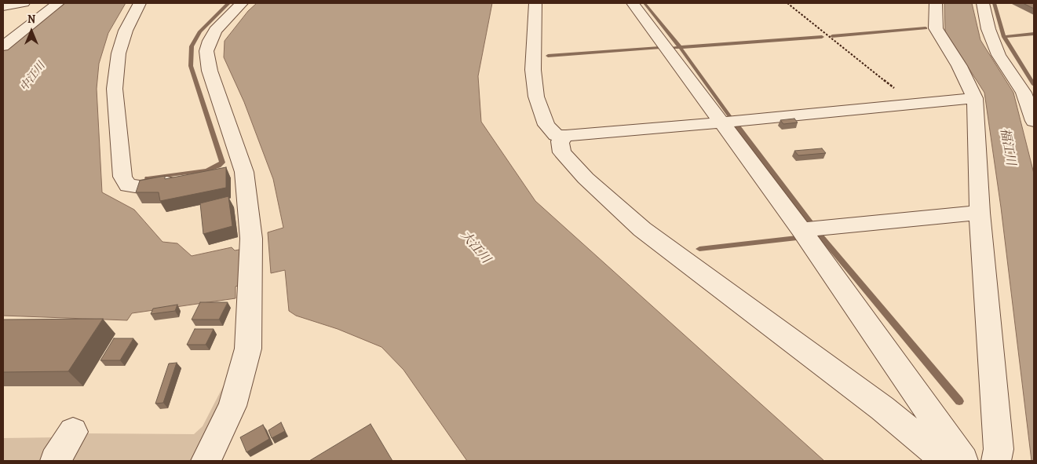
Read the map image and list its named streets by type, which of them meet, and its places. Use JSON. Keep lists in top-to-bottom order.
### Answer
{
  "water": ["中江川", "福江川", "大江川"],
  "north": "top"
}
